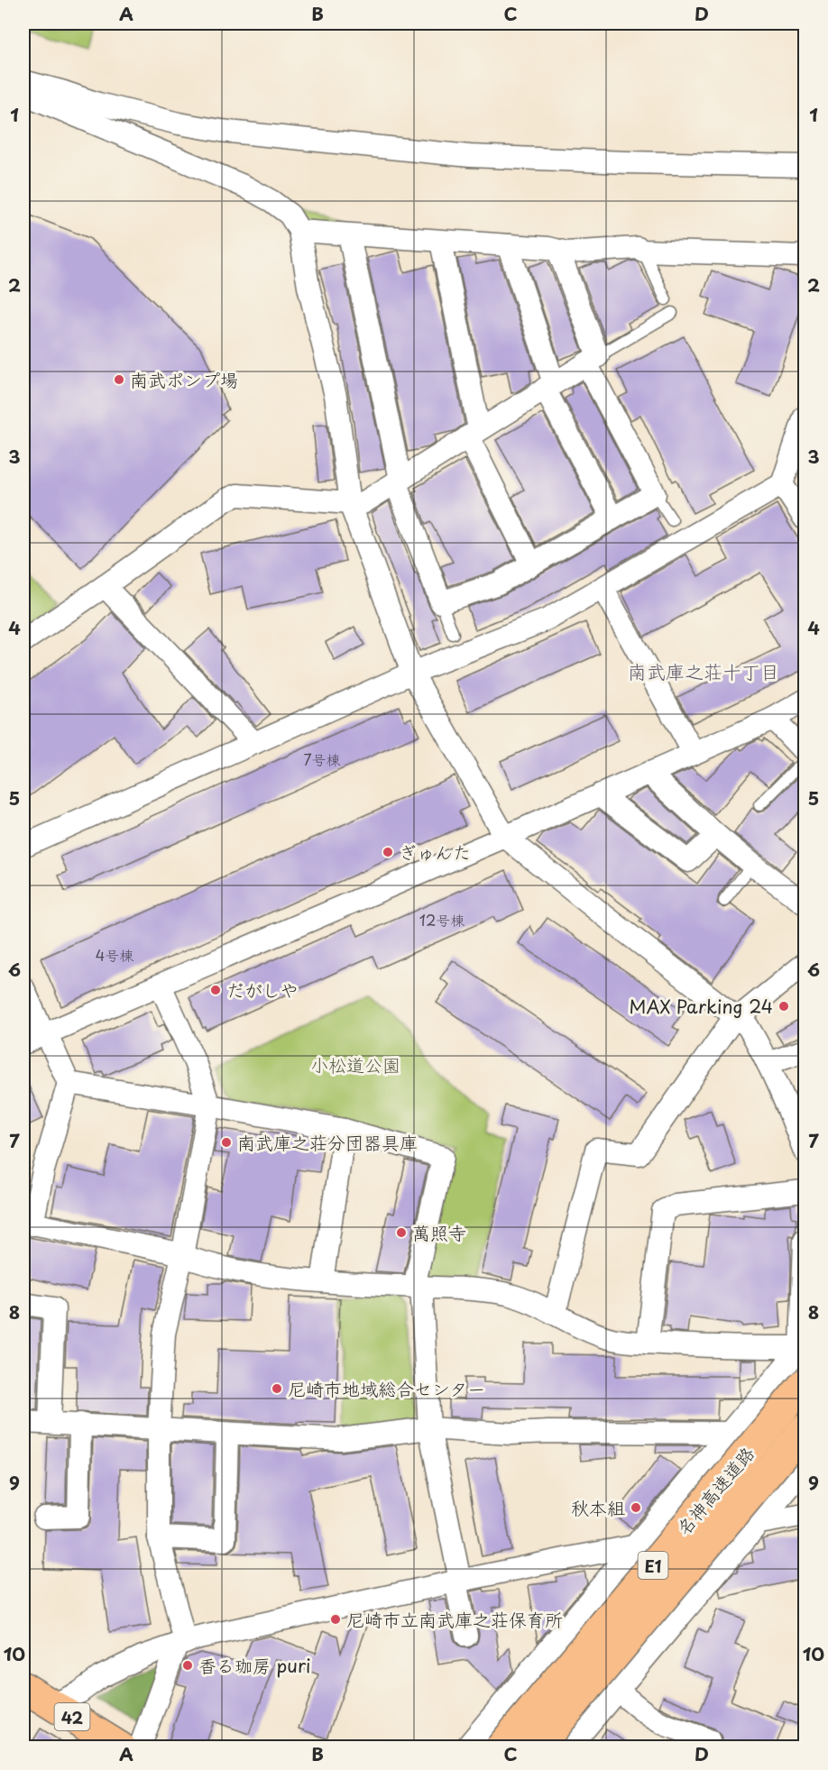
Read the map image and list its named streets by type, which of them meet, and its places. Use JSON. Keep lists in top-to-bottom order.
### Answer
{
  "streets": {
    "main road": ["名神高速道路", "E1", "42"]
  },
  "districts": ["南武庫之荘十丁目"],
  "parks": ["小松道公園"],
  "places": [
    "南武ポンプ場",
    "ぎゅんた",
    "だがしや",
    "MAX Parking 24",
    "南武庫之荘分団器具庫",
    "萬照寺",
    "尼崎市地域総合センター",
    "秋本組",
    "尼崎市立南武庫之荘保育所",
    "香る珈房 puri"
  ],
  "house_numbers": ["7号棟", "12号棟", "4号棟"],
  "grid": {
    "columns": [
      "A",
      "B",
      "C",
      "D"
    ],
    "rows": [
      "1",
      "2",
      "3",
      "4",
      "5",
      "6",
      "7",
      "8",
      "9",
      "10"
    ]
  }
}
